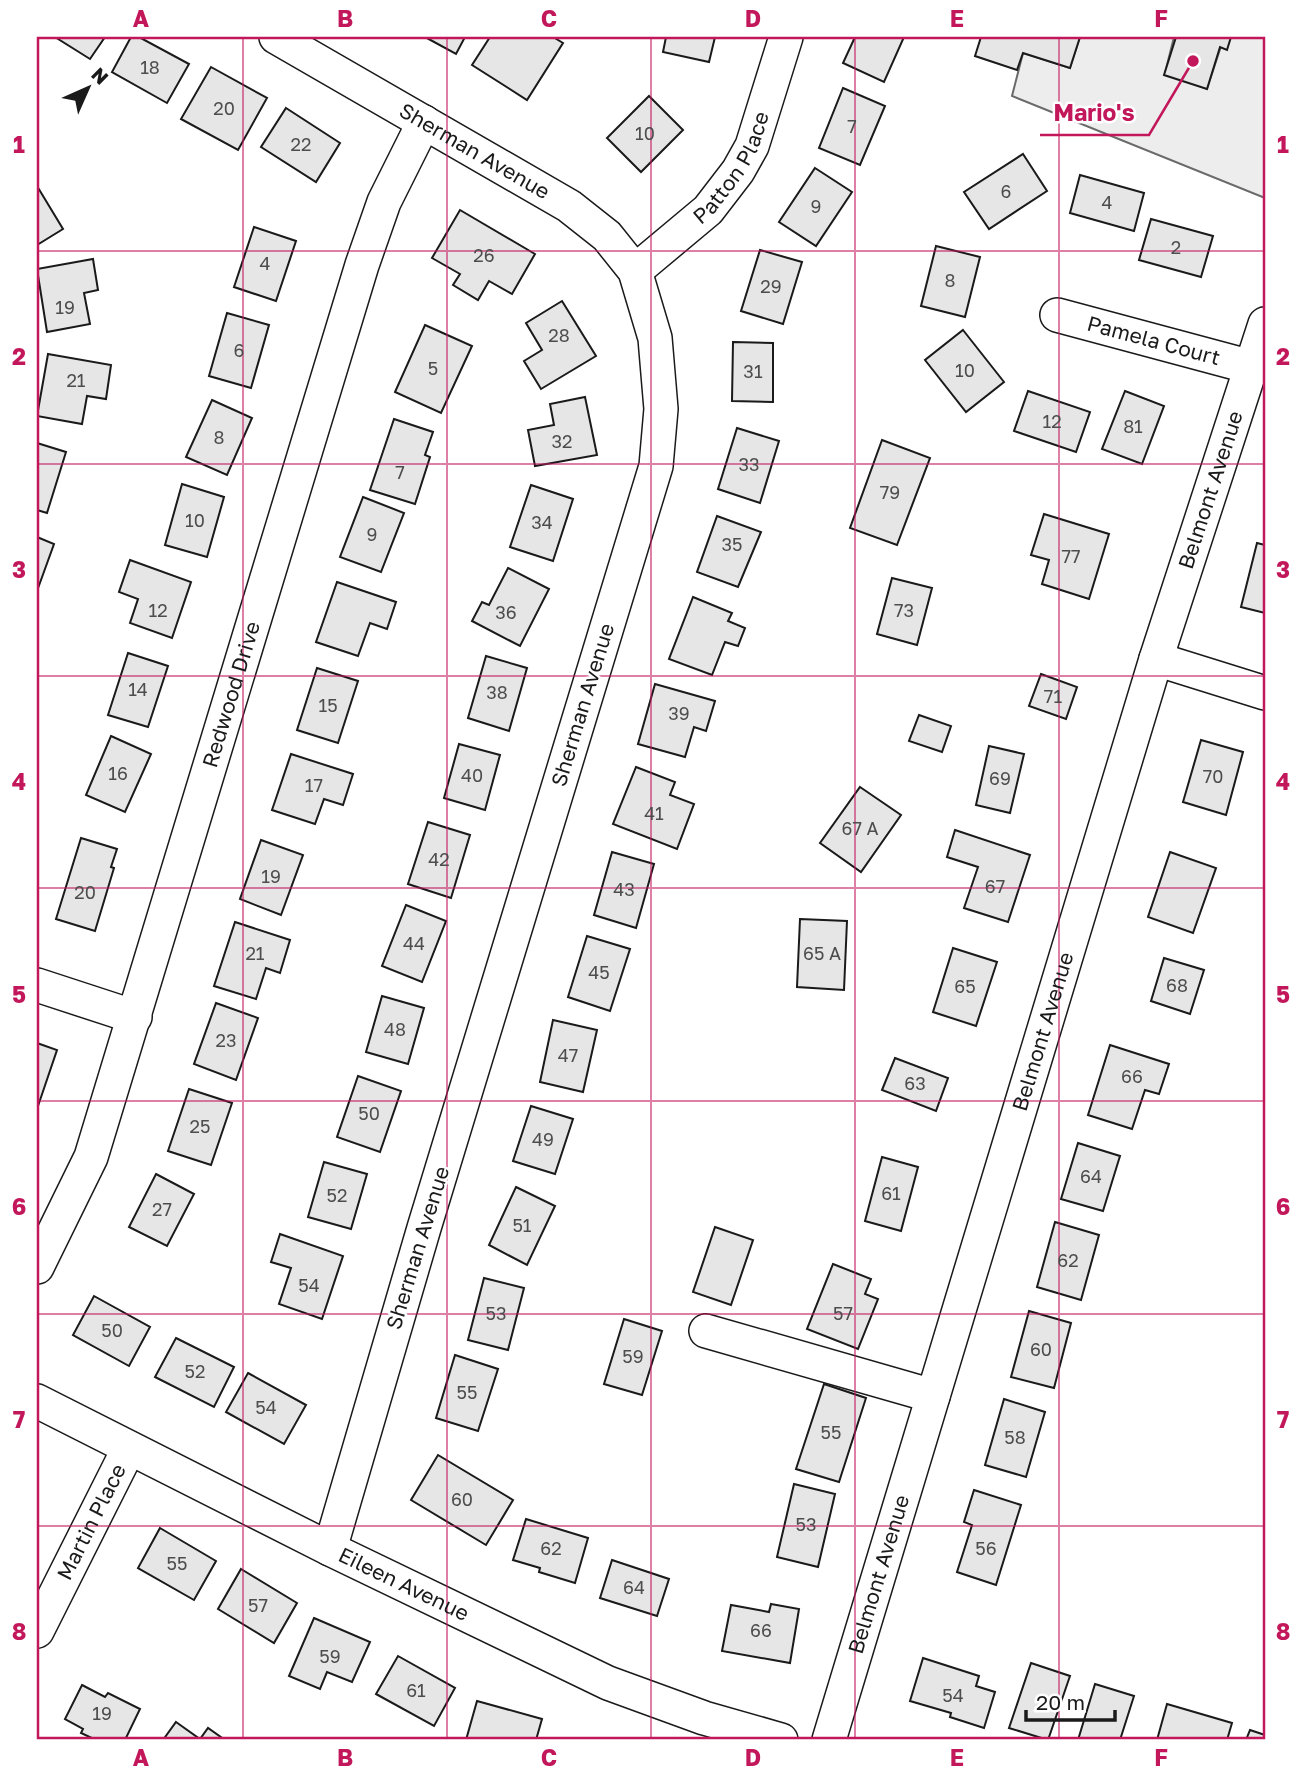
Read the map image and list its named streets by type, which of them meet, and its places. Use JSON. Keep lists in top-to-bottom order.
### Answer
{
  "streets": {
    "street": [
      "Sherman Avenue",
      "Patton Place",
      "Pamela Court",
      "Belmont Avenue",
      "Redwood Drive",
      "Martin Place",
      "Eileen Avenue"
    ]
  },
  "crossings": [
    ["Sherman Avenue", "Patton Place"],
    ["Sherman Avenue", "Redwood Drive"],
    ["Sherman Avenue", "Eileen Avenue"],
    ["Pamela Court", "Belmont Avenue"],
    ["Martin Place", "Eileen Avenue"]
  ],
  "places": ["Mario's"],
  "house_numbers": [
    "18",
    "20",
    "7",
    "10",
    "22",
    "6",
    "4",
    "9",
    "2",
    "26",
    "4",
    "8",
    "29",
    "19",
    "28",
    "6",
    "5",
    "10",
    "31",
    "21",
    "12",
    "81",
    "8",
    "32",
    "33",
    "7",
    "79",
    "10",
    "34",
    "9",
    "35",
    "77",
    "12",
    "73",
    "36",
    "14",
    "38",
    "71",
    "15",
    "39",
    "16",
    "40",
    "70",
    "69",
    "17",
    "41",
    "67 A",
    "42",
    "19",
    "67",
    "43",
    "20",
    "44",
    "21",
    "65 A",
    "45",
    "68",
    "65",
    "48",
    "23",
    "47",
    "66",
    "63",
    "50",
    "25",
    "49",
    "64",
    "61",
    "52",
    "27",
    "51",
    "62",
    "54",
    "53",
    "57",
    "50",
    "60",
    "59",
    "52",
    "55",
    "54",
    "55",
    "58",
    "60",
    "53",
    "62",
    "56",
    "55",
    "64",
    "57",
    "66",
    "59",
    "61",
    "54",
    "19"
  ],
  "scale_bar": "20 m",
  "north": "top right",
  "grid": {
    "columns": [
      "A",
      "B",
      "C",
      "D",
      "E",
      "F"
    ],
    "rows": [
      "1",
      "2",
      "3",
      "4",
      "5",
      "6",
      "7",
      "8"
    ]
  }
}
